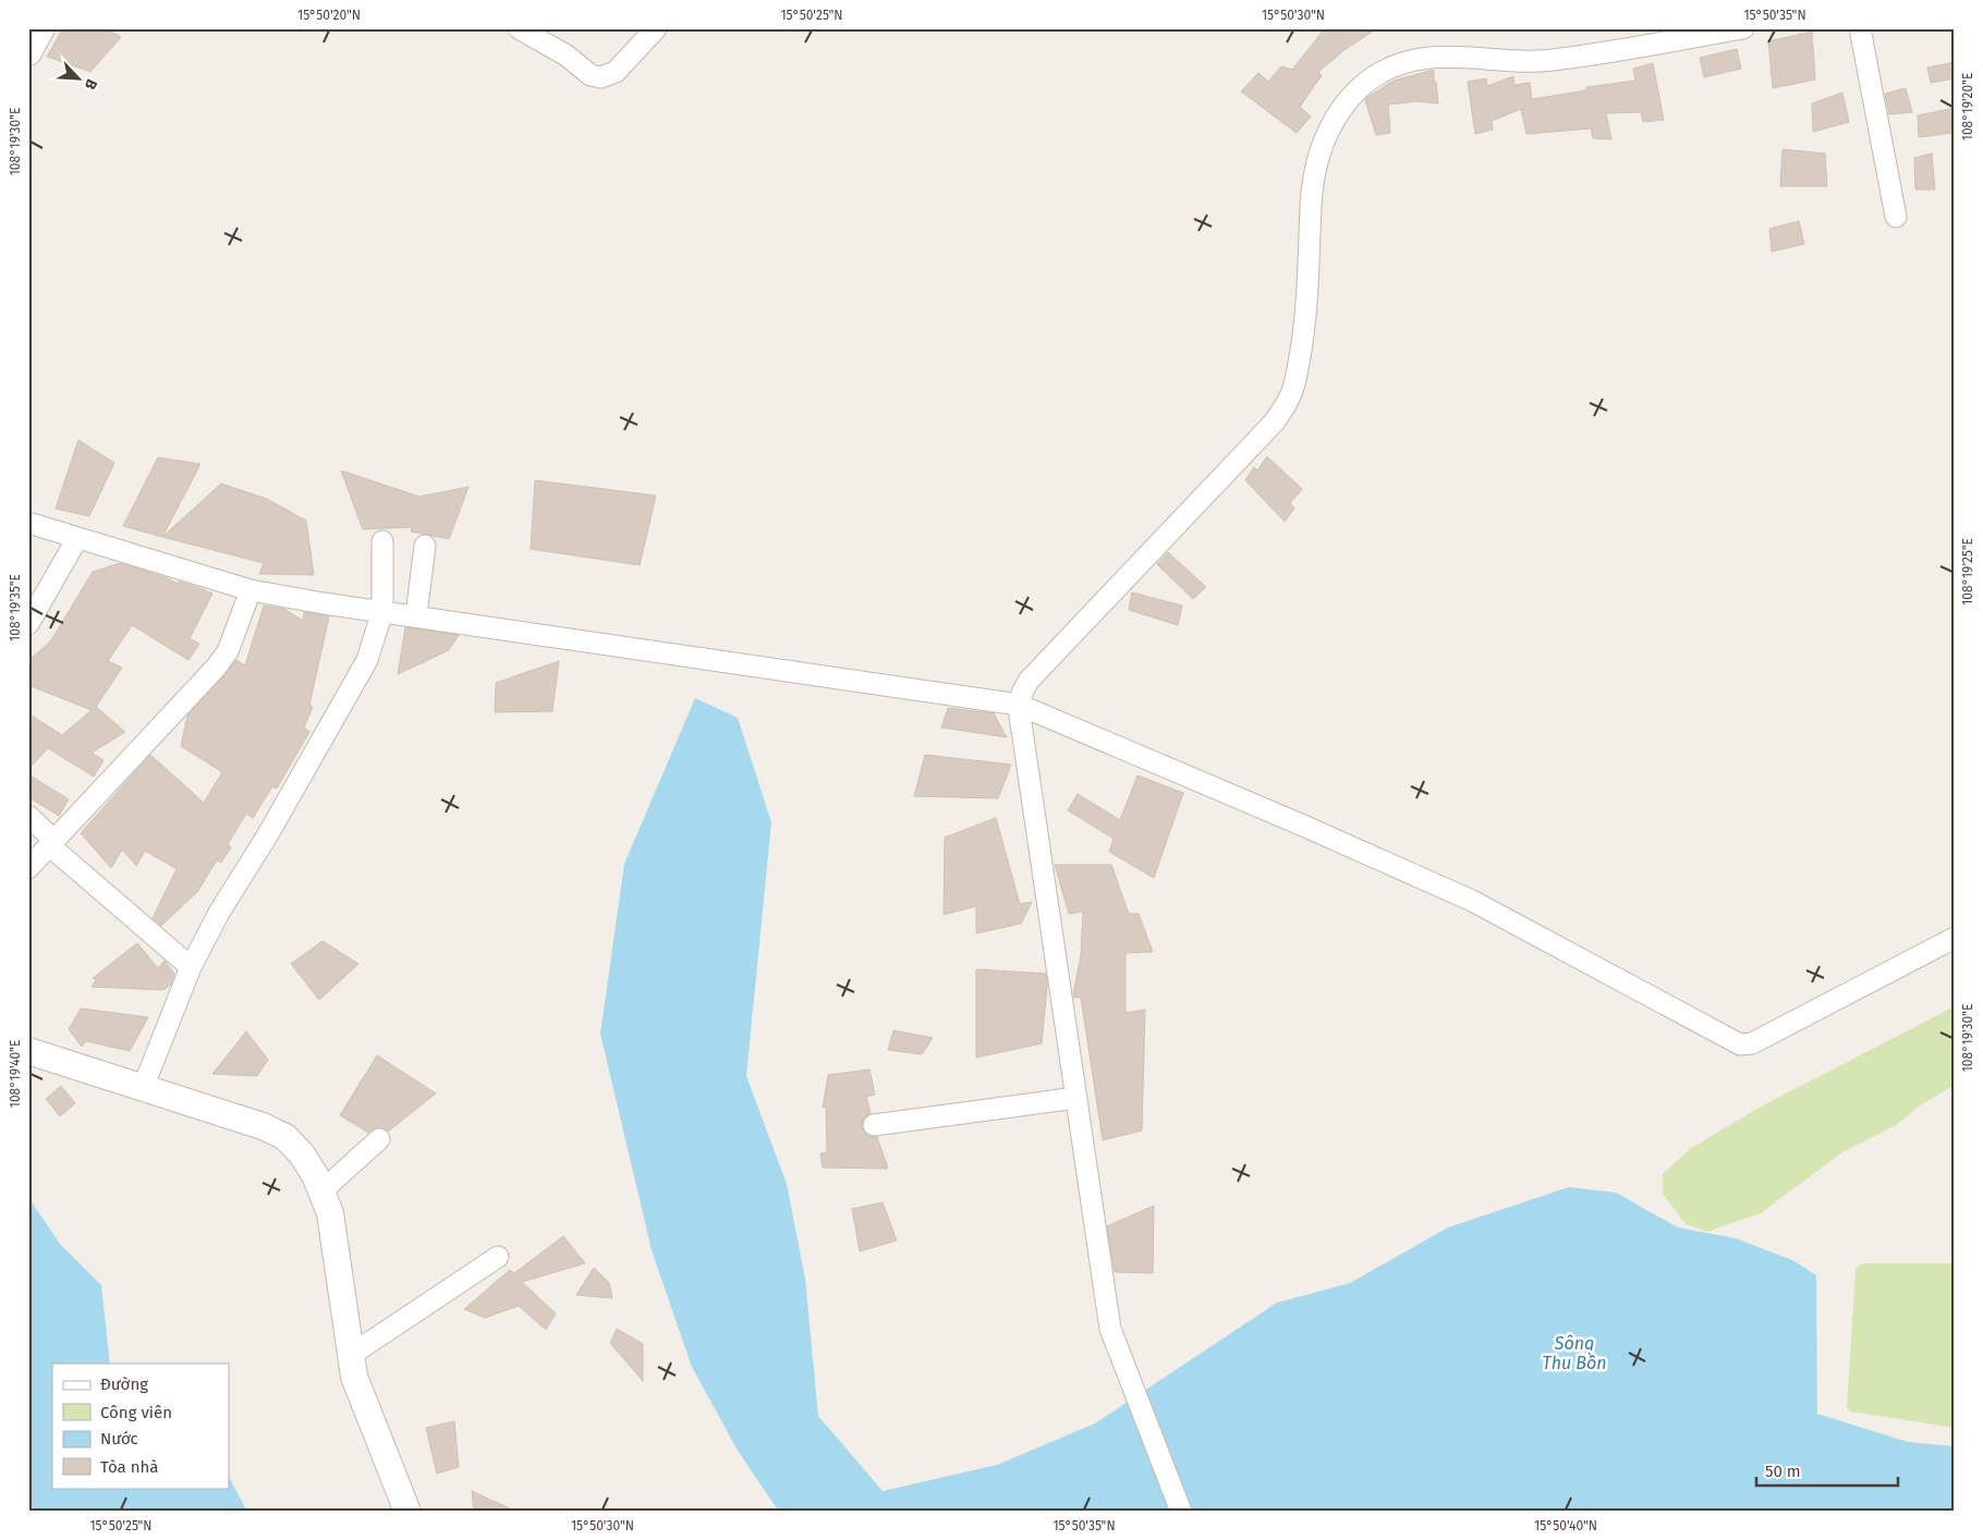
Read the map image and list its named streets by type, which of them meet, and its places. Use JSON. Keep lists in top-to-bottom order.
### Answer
{
  "water": ["Sông Thu Bồn"],
  "legend": [
    "Đường",
    "Công viên",
    "Nước",
    "Tòa nhà"
  ],
  "scale_bar": "50 m",
  "north": "bottom right",
  "coordinates": [
    "15°50'20\"N",
    "15°50'25\"N",
    "15°50'30\"N",
    "15°50'35\"N",
    "108°19'20\"E",
    "108°19'30\"E",
    "108°19'25\"E",
    "108°19'35\"E",
    "108°19'40\"E",
    "15°50'40\"N"
  ]
}
